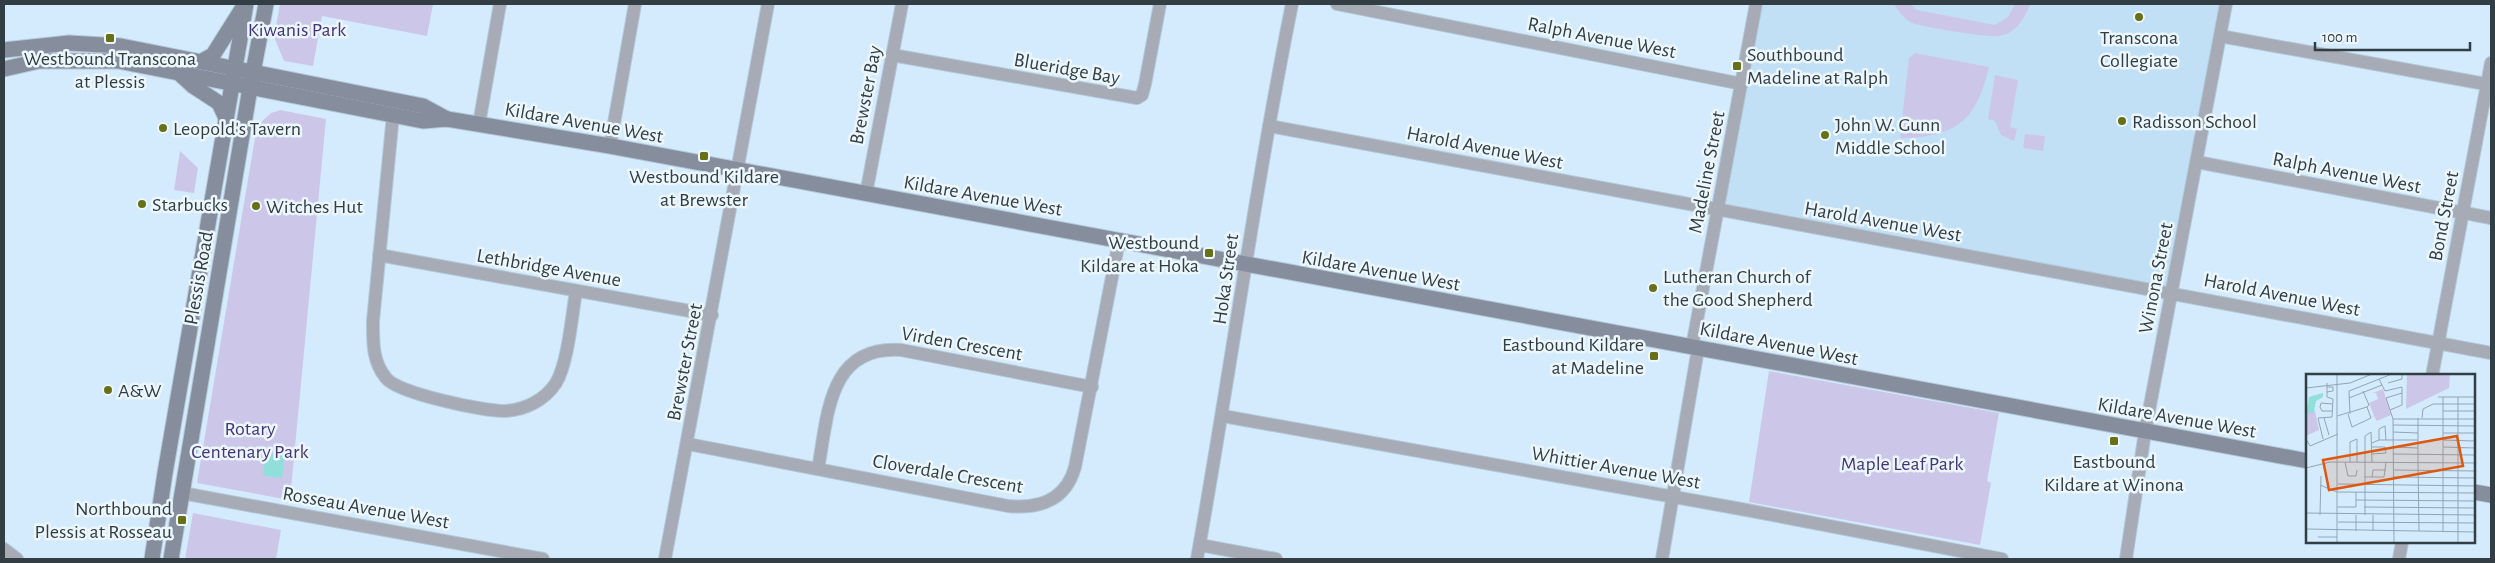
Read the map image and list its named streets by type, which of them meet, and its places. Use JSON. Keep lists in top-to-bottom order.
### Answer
{
  "streets": {
    "street": [
      "Ralph Avenue West",
      "Blueridge Bay",
      "Brewster Bay",
      "Kildare Avenue West",
      "Harold Avenue West",
      "Madeline Street",
      "Bond Street",
      "Lethbridge Avenue",
      "Plessis Road",
      "Winona Street",
      "Hoka Street",
      "Virden Crescent",
      "Brewster Street",
      "Whittier Avenue West",
      "Cloverdale Crescent",
      "Rosseau Avenue West"
    ]
  },
  "crossings": [
    ["Ralph Avenue West", "Madeline Street"],
    ["Ralph Avenue West", "Bond Street"],
    ["Ralph Avenue West", "Winona Street"],
    ["Blueridge Bay", "Brewster Bay"],
    ["Brewster Bay", "Kildare Avenue West"],
    ["Kildare Avenue West", "Madeline Street"],
    ["Kildare Avenue West", "Plessis Road"],
    ["Kildare Avenue West", "Winona Street"],
    ["Kildare Avenue West", "Hoka Street"],
    ["Kildare Avenue West", "Brewster Street"],
    ["Kildare Avenue West", "Cloverdale Crescent"],
    ["Harold Avenue West", "Madeline Street"],
    ["Harold Avenue West", "Bond Street"],
    ["Harold Avenue West", "Winona Street"],
    ["Harold Avenue West", "Hoka Street"],
    ["Madeline Street", "Whittier Avenue West"],
    ["Lethbridge Avenue", "Brewster Street"],
    ["Plessis Road", "Rosseau Avenue West"],
    ["Hoka Street", "Whittier Avenue West"],
    ["Virden Crescent", "Cloverdale Crescent"],
    ["Brewster Street", "Cloverdale Crescent"]
  ],
  "parks": ["Kiwanis Park", "Rotary Centenary Park", "Maple Leaf Park"],
  "places": {
    "other": [
      "Transcona Collegiate",
      "Radisson School",
      "Leopold's Tavern",
      "John W. Gunn Middle School",
      "Starbucks",
      "Witches Hut",
      "Lutheran Church of the Good Shepherd",
      "A&W"
    ],
    "transit": [
      "Westbound Transcona at Plessis",
      "Southbound Madeline at Ralph",
      "Westbound Kildare at Brewster",
      "Westbound Kildare at Hoka",
      "Eastbound Kildare at Madeline",
      "Eastbound Kildare at Winona",
      "Northbound Plessis at Rosseau"
    ]
  },
  "scale_bar": "100 m"
}
